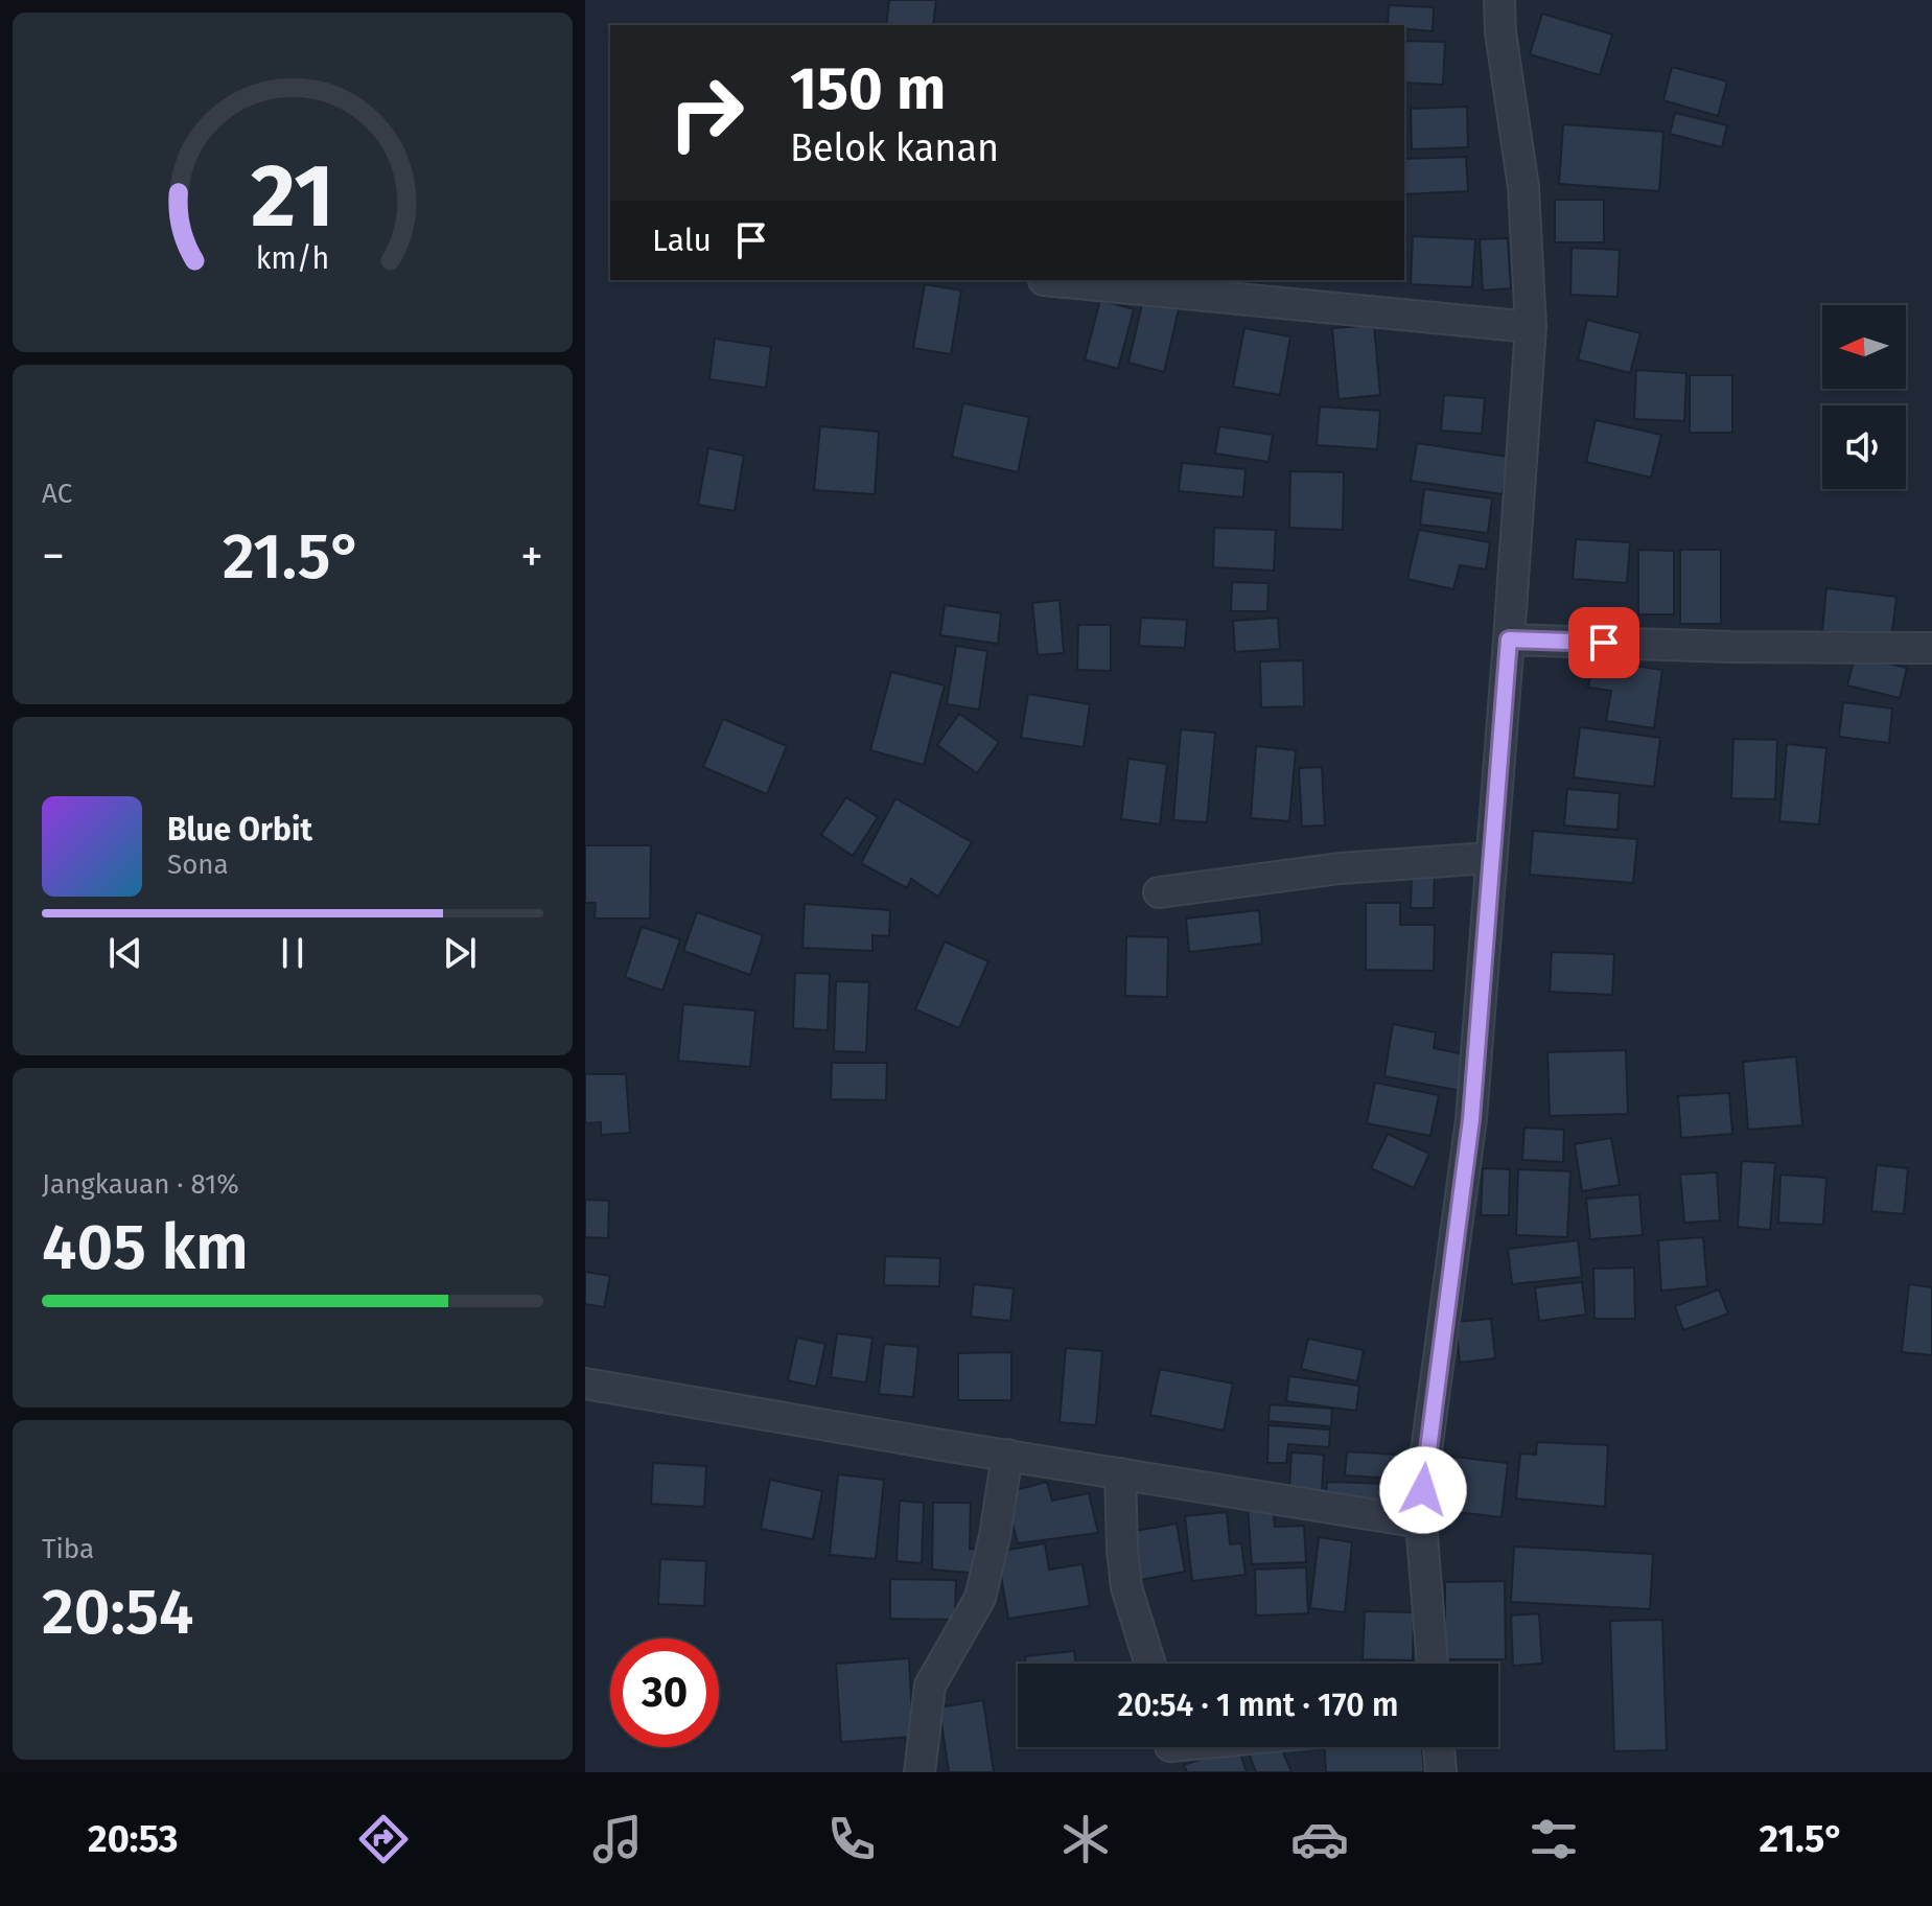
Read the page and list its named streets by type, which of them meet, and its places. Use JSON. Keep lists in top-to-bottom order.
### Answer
{
  "north": "left",
  "page": {
    "turn": ["150 m", "Belok kanan"],
    "then": "Lalu",
    "tile": [
      "AC",
      ["Jangkauan · 81%", "405 km"],
      ["Tiba", "20:54"]
    ],
    "heat": ["−", "21.5°", "+"],
    "song": ["Blue Orbit", "Sona"],
    "limit": "30",
    "trip": "20:54 · 1 mnt · 170 m",
    "tabs": ["20:53", "21.5°"],
    "gauge": ["21", "km/h"]
  }
}
